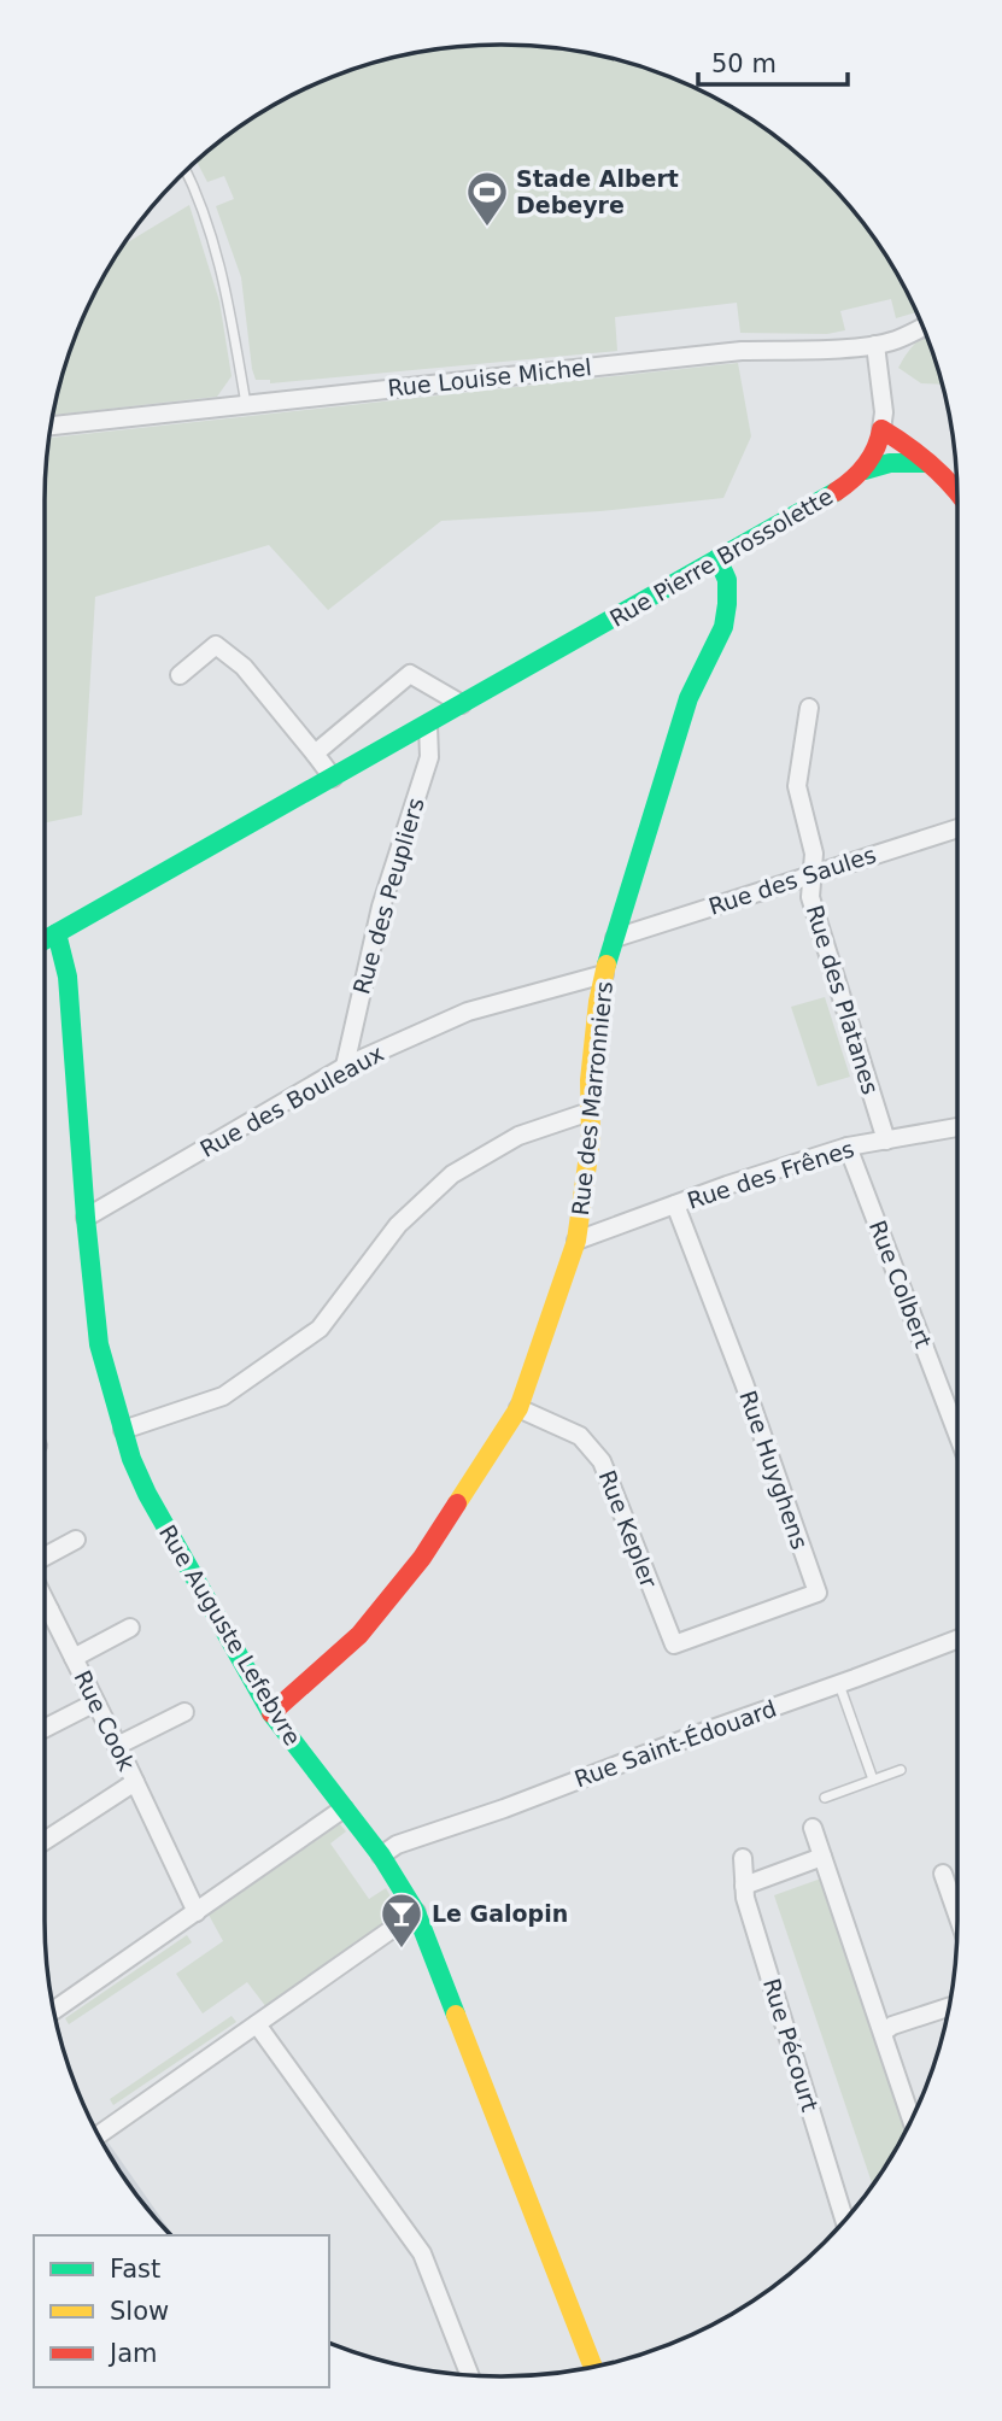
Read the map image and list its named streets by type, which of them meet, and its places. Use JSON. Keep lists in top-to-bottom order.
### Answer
{
  "streets": {
    "street": [
      "Rue Louise Michel",
      "Rue Pierre Brossolette",
      "Rue des Saules",
      "Rue des Peupliers",
      "Rue des Platanes",
      "Rue des Marronniers",
      "Rue des Bouleaux",
      "Rue des Frênes",
      "Rue Colbert",
      "Rue Huyghens",
      "Rue Kepler",
      "Rue Auguste Lefebvre",
      "Rue Cook",
      "Rue Saint-Édouard",
      "Rue Pécourt"
    ]
  },
  "crossings": [
    ["Rue Pierre Brossolette", "Rue des Peupliers"],
    ["Rue Pierre Brossolette", "Rue des Marronniers"],
    ["Rue Pierre Brossolette", "Rue Auguste Lefebvre"],
    ["Rue des Saules", "Rue des Platanes"],
    ["Rue des Saules", "Rue des Marronniers"],
    ["Rue des Peupliers", "Rue des Bouleaux"],
    ["Rue des Platanes", "Rue des Frênes"],
    ["Rue des Marronniers", "Rue des Bouleaux"],
    ["Rue des Marronniers", "Rue des Frênes"],
    ["Rue des Marronniers", "Rue Kepler"],
    ["Rue des Marronniers", "Rue Auguste Lefebvre"],
    ["Rue des Bouleaux", "Rue Auguste Lefebvre"],
    ["Rue des Frênes", "Rue Colbert"],
    ["Rue des Frênes", "Rue Huyghens"],
    ["Rue Huyghens", "Rue Kepler"],
    ["Rue Auguste Lefebvre", "Rue Saint-Édouard"]
  ],
  "places": {
    "sports": ["Stade Albert Debeyre"],
    "bar": ["Le Galopin"]
  },
  "legend": ["Fast", "Slow", "Jam"],
  "scale_bar": "50 m"
}
